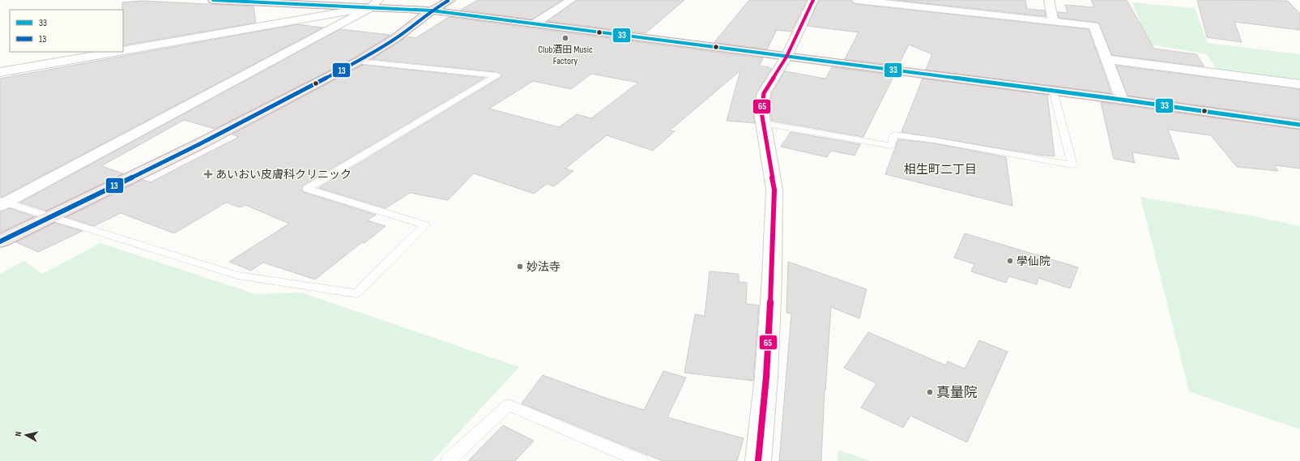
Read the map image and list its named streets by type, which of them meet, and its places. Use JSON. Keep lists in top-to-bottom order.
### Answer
{
  "districts": ["相生町二丁目"],
  "places": {
    "other": [
      "Club酒田 Music Factory",
      "學仙院",
      "妙法寺",
      "真量院"
    ],
    "health": ["あいおい皮膚科クリニック"]
  },
  "lines": ["transit line 33", "transit line 65", "transit line 13"],
  "legend": ["33", "13"],
  "north": "left"
}
